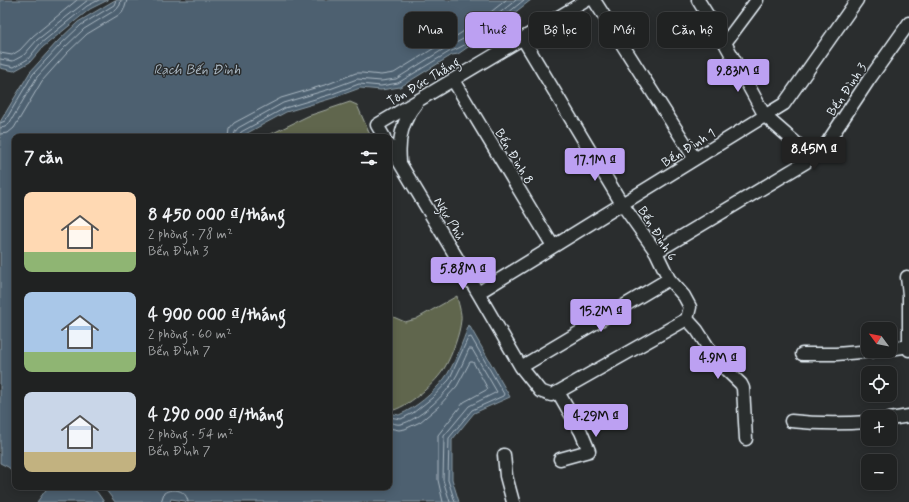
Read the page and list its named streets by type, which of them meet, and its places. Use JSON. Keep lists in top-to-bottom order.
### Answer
{
  "streets": {
    "street": [
      "Tôn Đức Thắng",
      "Bến Đình 3",
      "Bến Đình 1",
      "Bến Đình 8",
      "Ngư Phủ",
      "Bến Đình 6"
    ]
  },
  "crossings": [
    ["Tôn Đức Thắng", "Bến Đình 8"],
    ["Tôn Đức Thắng", "Bến Đình 6"],
    ["Bến Đình 3", "Bến Đình 6"],
    ["Bến Đình 1", "Bến Đình 8"],
    ["Bến Đình 1", "Ngư Phủ"],
    ["Bến Đình 1", "Bến Đình 6"]
  ],
  "water": ["Rạch Bến Đình"],
  "north": "top left",
  "page": {
    "chip": [
      "Mua",
      "Thuê",
      "Bộ lọc",
      "Mới",
      "Căn hộ"
    ],
    "price": [
      "9.83M ₫",
      "8.45M ₫",
      "17.1M ₫",
      "5.88M ₫",
      "15.2M ₫",
      "4.9M ₫",
      "4.29M ₫"
    ],
    "heading": "7 căn",
    "list": [
      {
        "name": "8 450 000 ₫/tháng",
        "note": "2 phòng · 78 m² · Bến Đình 3"
      },
      {
        "name": "4 900 000 ₫/tháng",
        "note": "2 phòng · 60 m² · Bến Đình 7"
      },
      {
        "name": "4 290 000 ₫/tháng",
        "note": "2 phòng · 54 m² · Bến Đình 7"
      }
    ],
    "map_buttons": ["+", "−"]
  }
}
